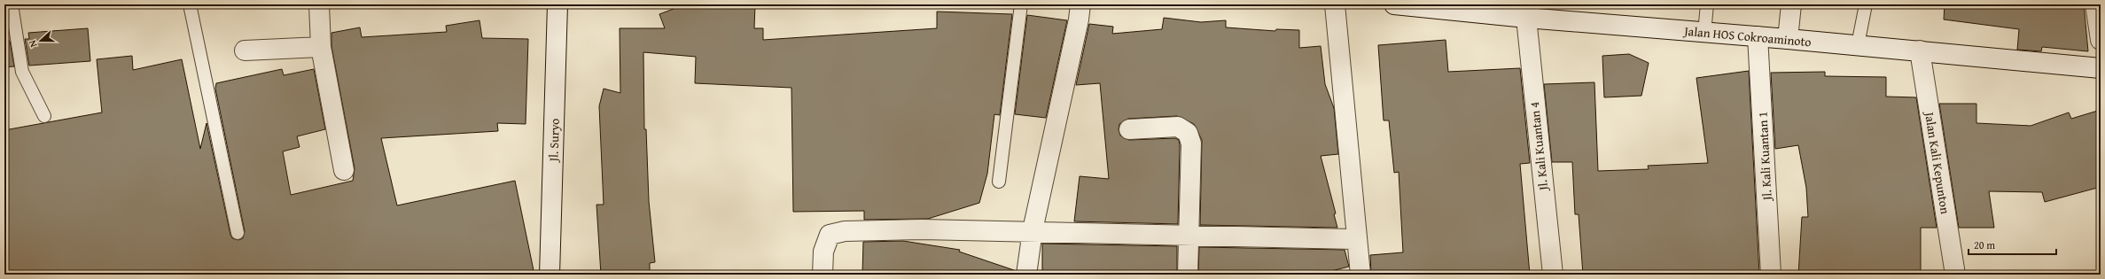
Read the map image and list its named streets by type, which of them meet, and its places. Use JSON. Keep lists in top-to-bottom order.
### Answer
{
  "streets": {
    "street": [
      "Jalan HOS Cokroaminoto",
      "Jl. Suryo",
      "Jl. Kali Kuantan 4",
      "Jl. Kali Kuantan 1",
      "Jalan Kali Kepunton"
    ]
  },
  "crossings": [
    ["Jalan HOS Cokroaminoto", "Jl. Kali Kuantan 4"],
    ["Jalan HOS Cokroaminoto", "Jl. Kali Kuantan 1"],
    ["Jalan HOS Cokroaminoto", "Jalan Kali Kepunton"]
  ],
  "scale_bar": "20 m",
  "north": "left"
}
